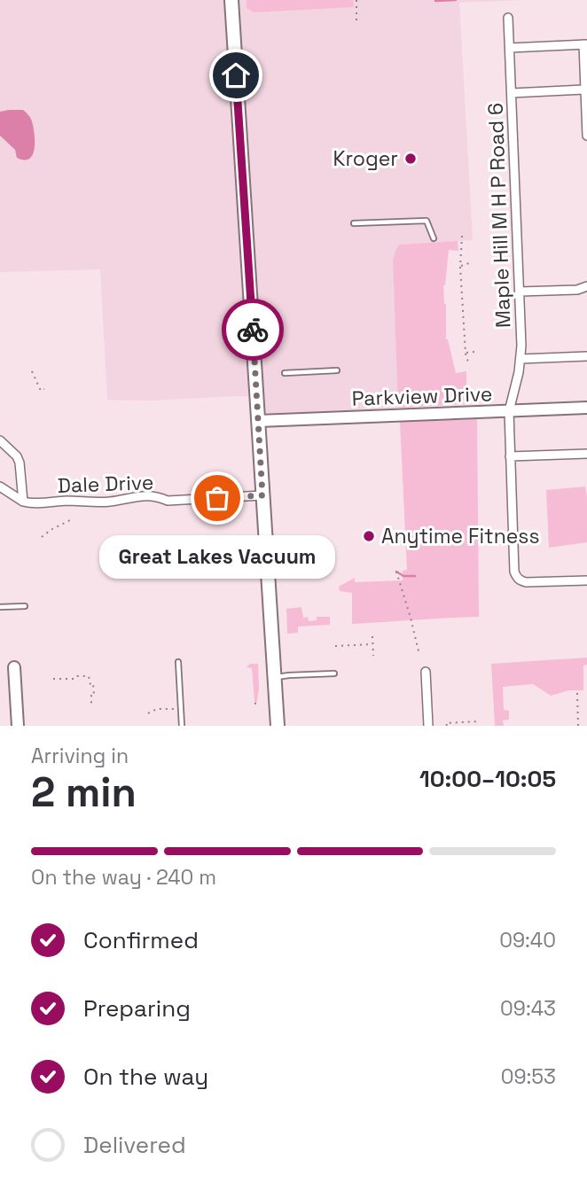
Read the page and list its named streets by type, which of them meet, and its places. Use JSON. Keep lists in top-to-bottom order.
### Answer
{
  "streets": {
    "street": ["Maple Hill M H P Road 6", "Parkview Drive", "Dale Drive"]
  },
  "crossings": [
    ["Maple Hill M H P Road 6", "Parkview Drive"]
  ],
  "places": ["Kroger", "Great Lakes Vacuum", "Anytime Fitness"],
  "page": {
    "bubble": "Great Lakes Vacuum",
    "heading": ["2 min", "Arriving in", "10:00–10:05"],
    "bar": "On the way · 240 m",
    "list": [
      ["Confirmed", "09:40"],
      ["Preparing", "09:43"],
      ["On the way", "09:53"],
      "Delivered"
    ]
  }
}
